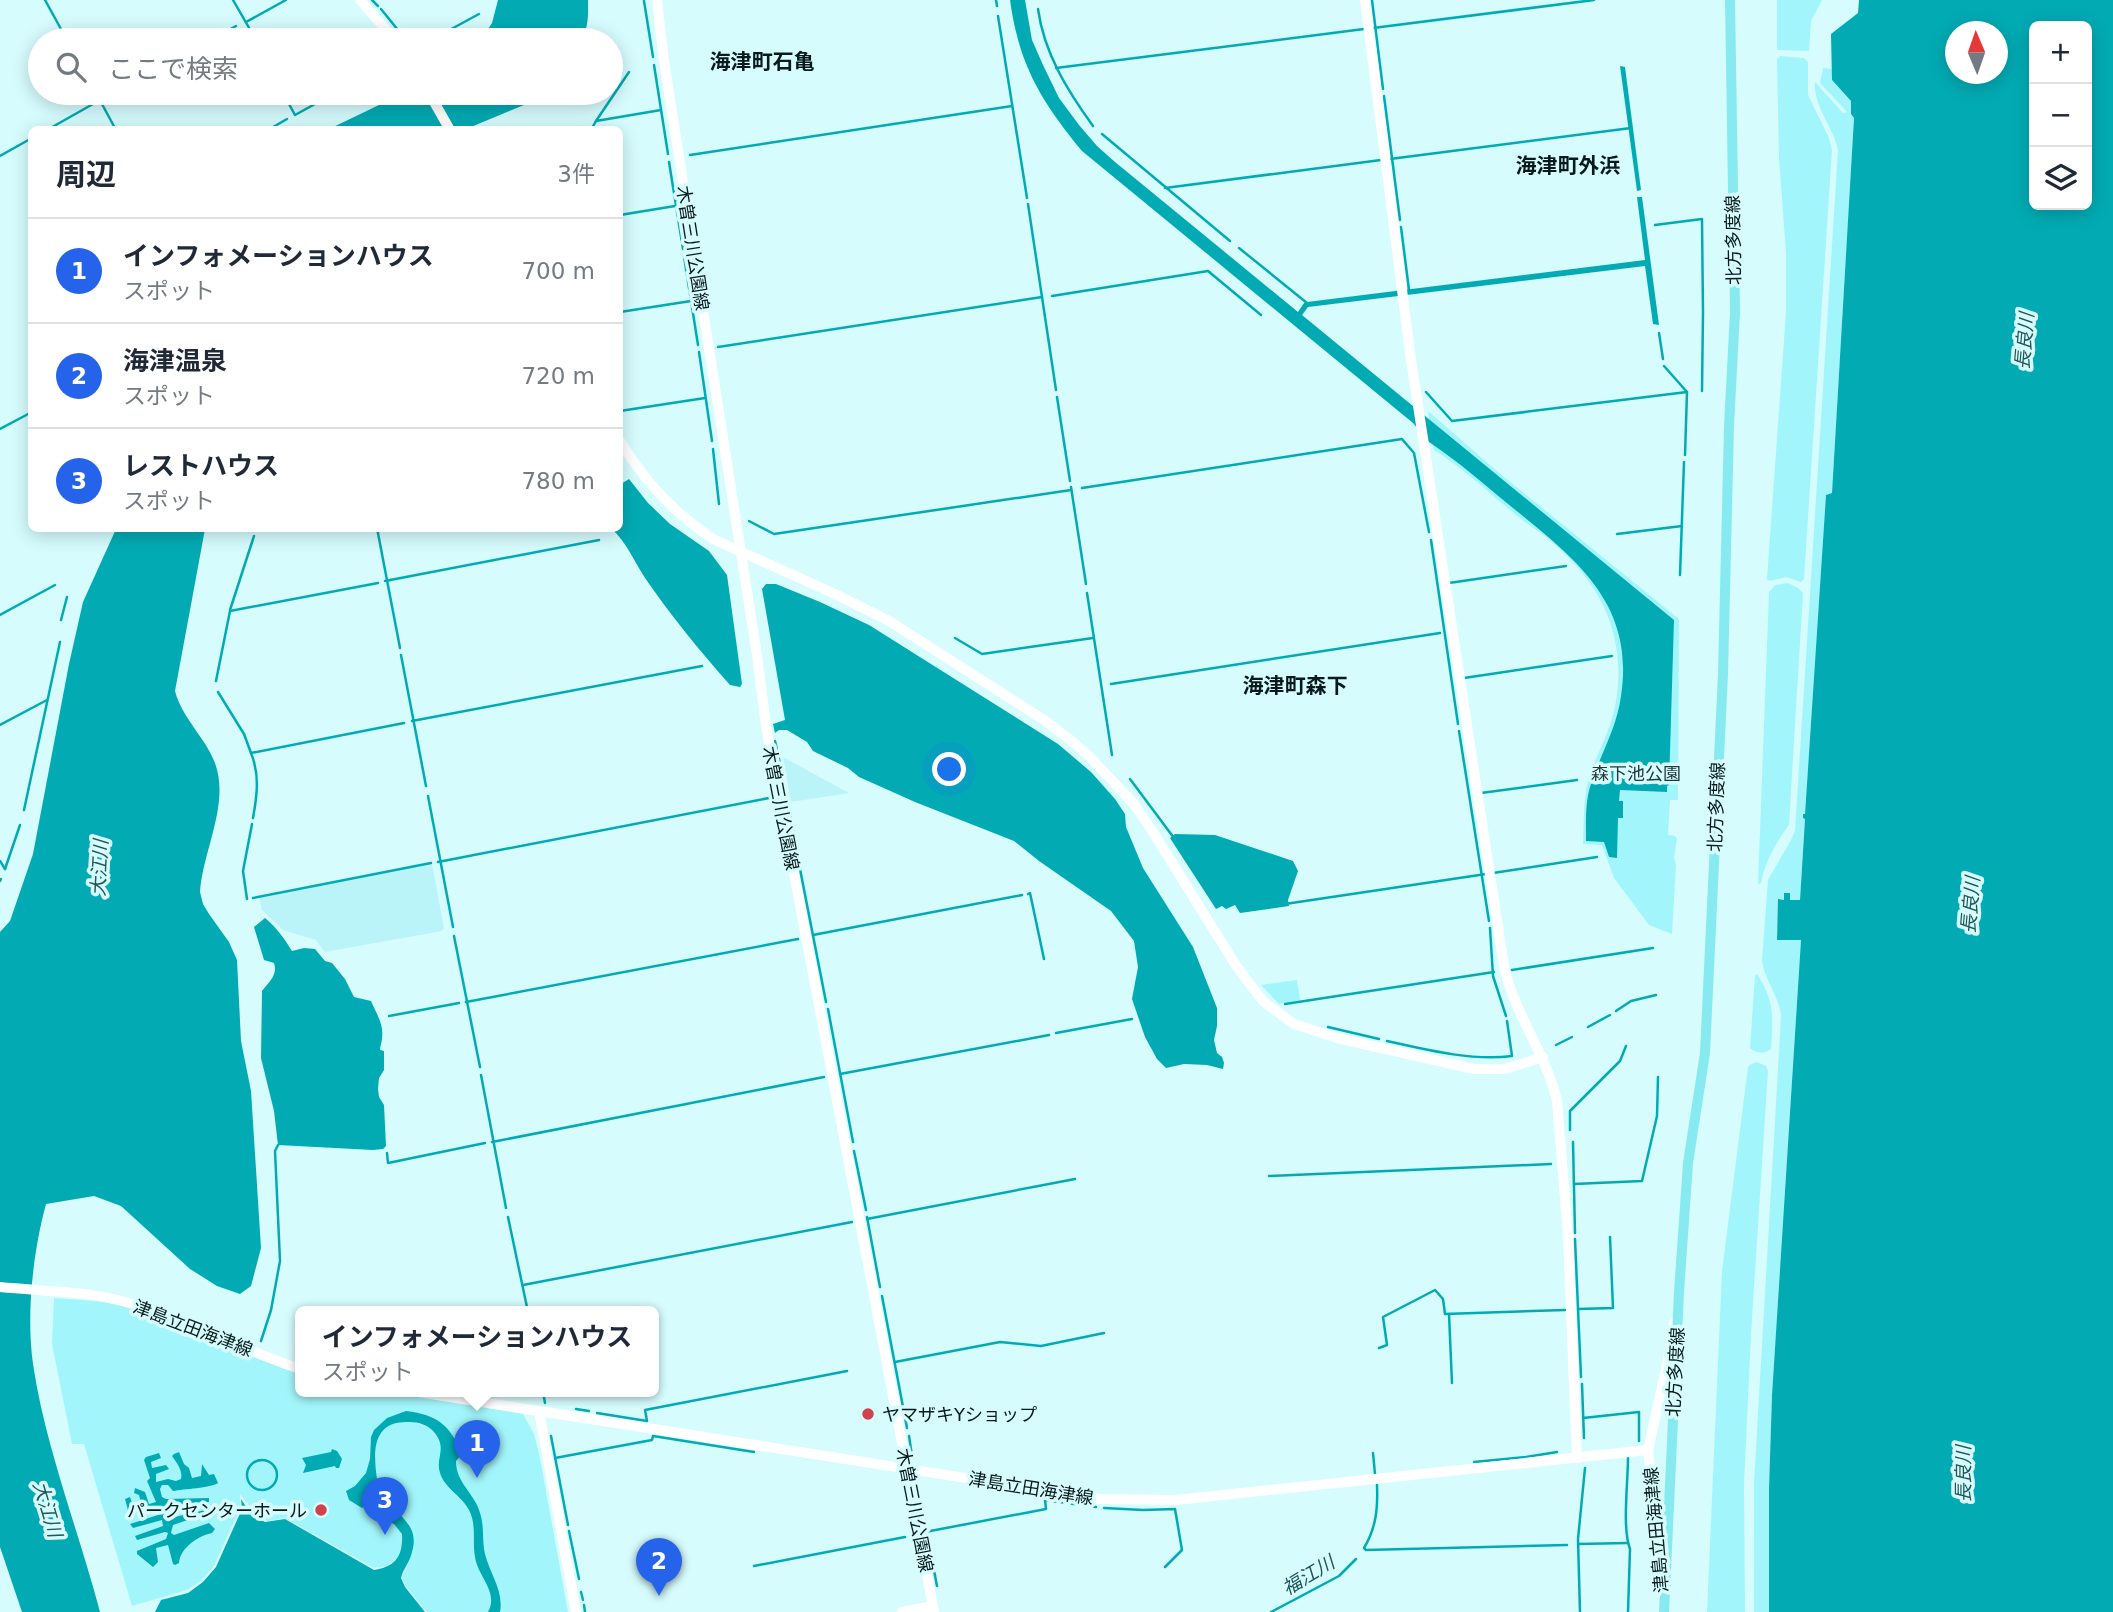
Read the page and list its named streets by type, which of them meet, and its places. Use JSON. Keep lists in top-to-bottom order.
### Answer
{
  "streets": {
    "main road": ["北方多度線", "木曽三川公園線", "津島立田海津線"]
  },
  "crossings": [
    ["北方多度線", "津島立田海津線"],
    ["木曽三川公園線", "津島立田海津線"]
  ],
  "districts": ["海津町石亀", "海津町外浜", "海津町森下"],
  "water": ["長良川", "大江川", "福江川"],
  "parks": ["森下池公園"],
  "places": ["ヤマザキYショップ", "パークセンターホール"],
  "north": "top",
  "page": {
    "map_buttons": ["+", "−"],
    "search": "ここで検索",
    "heading": ["周辺", "3件"],
    "list": [
      {
        "mark": "1",
        "name": "インフォメーションハウス",
        "note": "スポット",
        "value": "700 m"
      },
      {
        "mark": "2",
        "name": "海津温泉",
        "note": "スポット",
        "value": "720 m"
      },
      {
        "mark": "3",
        "name": "レストハウス",
        "note": "スポット",
        "value": "780 m"
      }
    ],
    "popup": ["インフォメーションハウス", "スポット"],
    "pins": ["1", "3", "2"]
  }
}
